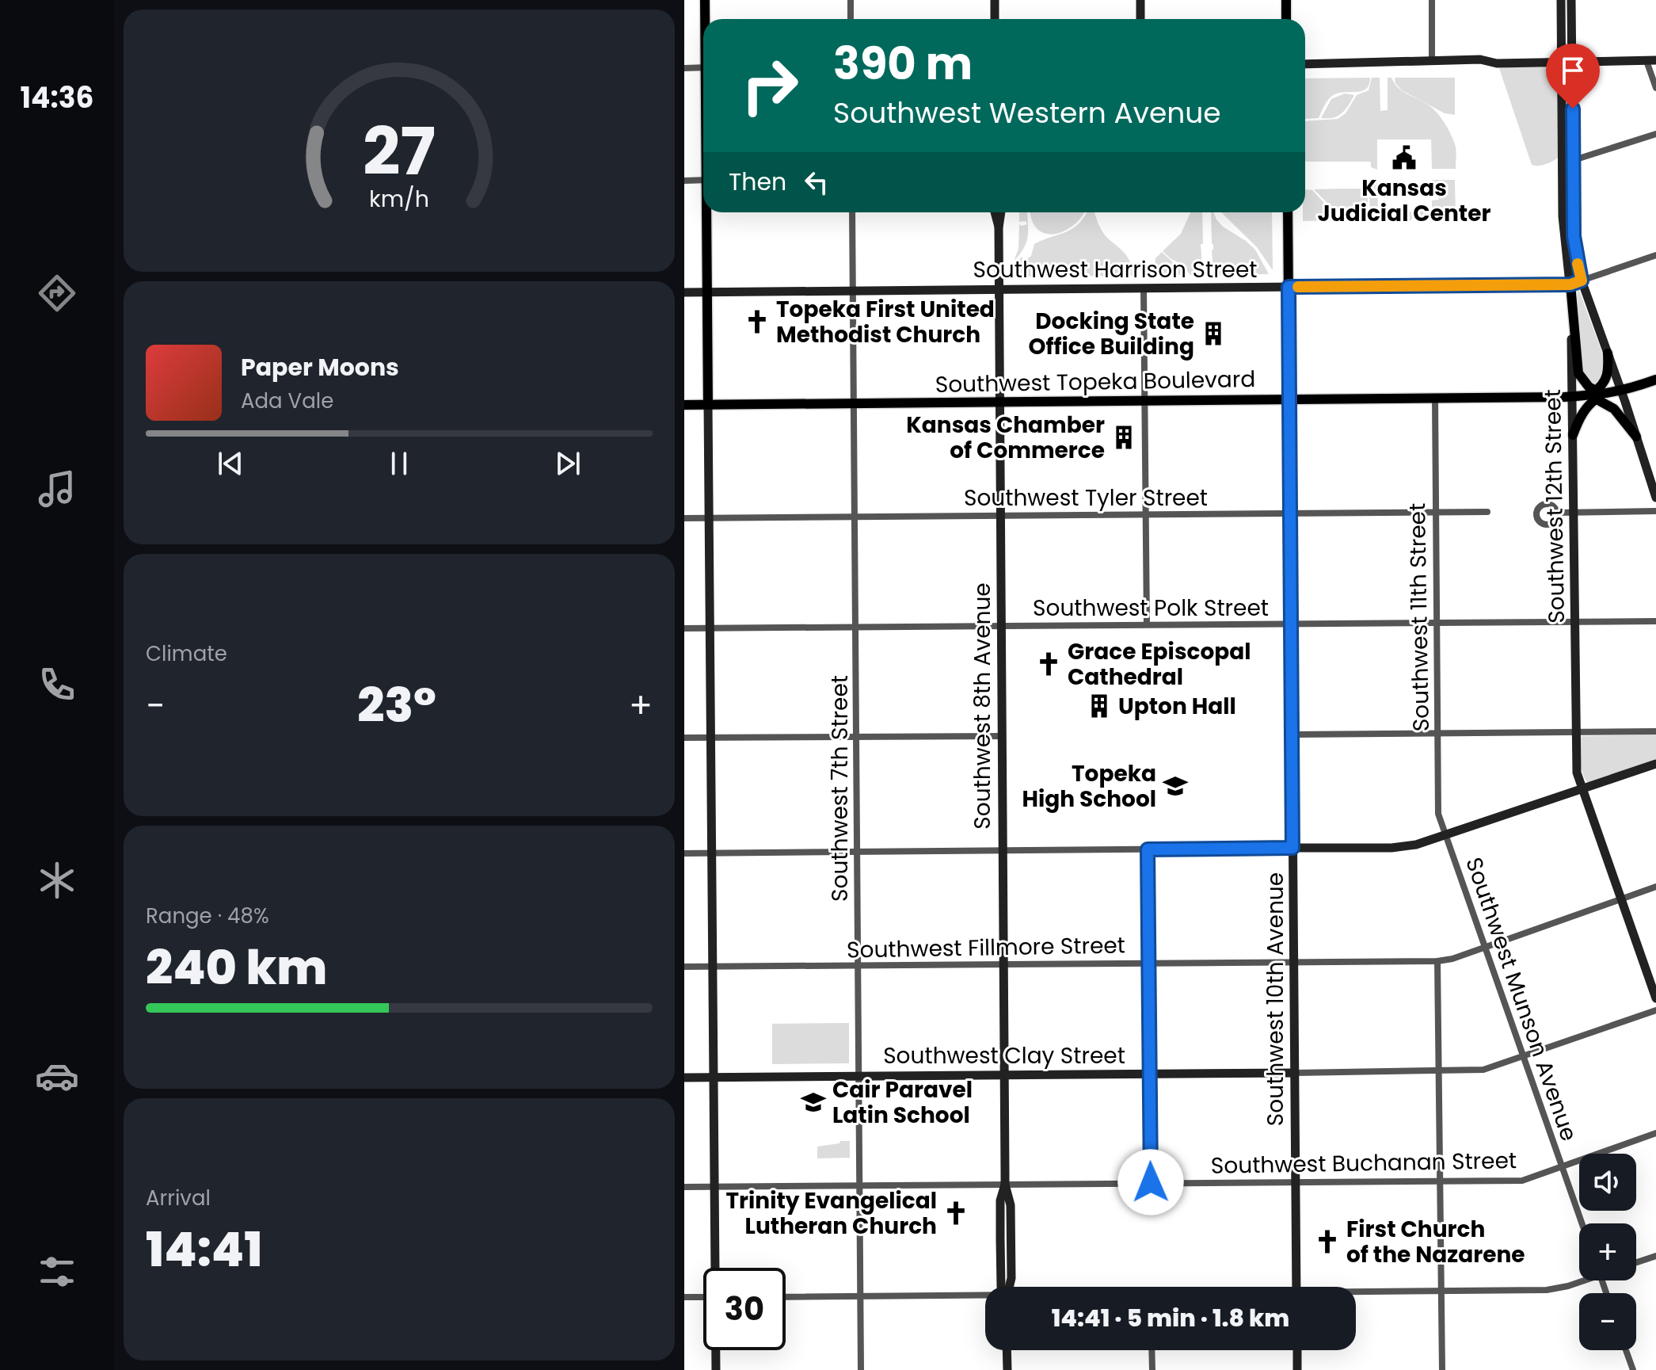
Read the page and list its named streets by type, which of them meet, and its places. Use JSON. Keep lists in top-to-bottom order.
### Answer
{
  "streets": {
    "main road": [
      "Southwest Harrison Street",
      "Southwest Topeka Boulevard",
      "Southwest 12th Street",
      "Southwest 8th Avenue",
      "Southwest 10th Avenue",
      "Southwest Clay Street"
    ],
    "street": [
      "Southwest Tyler Street",
      "Southwest Polk Street",
      "Southwest 11th Street",
      "Southwest 7th Street",
      "Southwest Fillmore Street",
      "Southwest Munson Avenue",
      "Southwest Buchanan Street"
    ]
  },
  "crossings": [
    ["Southwest Harrison Street", "Southwest 12th Street"],
    ["Southwest Harrison Street", "Southwest 8th Avenue"],
    ["Southwest Harrison Street", "Southwest 7th Street"],
    ["Southwest Harrison Street", "Southwest 10th Avenue"],
    ["Southwest Topeka Boulevard", "Southwest 12th Street"],
    ["Southwest Topeka Boulevard", "Southwest 11th Street"],
    ["Southwest Topeka Boulevard", "Southwest 8th Avenue"],
    ["Southwest Topeka Boulevard", "Southwest 7th Street"],
    ["Southwest Topeka Boulevard", "Southwest 10th Avenue"],
    ["Southwest Tyler Street", "Southwest 11th Street"],
    ["Southwest Tyler Street", "Southwest 8th Avenue"],
    ["Southwest Tyler Street", "Southwest 7th Street"],
    ["Southwest Tyler Street", "Southwest 10th Avenue"],
    ["Southwest 12th Street", "Southwest Polk Street"],
    ["Southwest 12th Street", "Southwest Fillmore Street"],
    ["Southwest Polk Street", "Southwest 11th Street"],
    ["Southwest Polk Street", "Southwest 8th Avenue"],
    ["Southwest Polk Street", "Southwest 7th Street"],
    ["Southwest Polk Street", "Southwest 10th Avenue"],
    ["Southwest 11th Street", "Southwest Munson Avenue"],
    ["Southwest 8th Avenue", "Southwest Fillmore Street"],
    ["Southwest 8th Avenue", "Southwest Clay Street"],
    ["Southwest 8th Avenue", "Southwest Buchanan Street"],
    ["Southwest 7th Street", "Southwest Fillmore Street"],
    ["Southwest 7th Street", "Southwest Clay Street"],
    ["Southwest 7th Street", "Southwest Buchanan Street"],
    ["Southwest Fillmore Street", "Southwest 10th Avenue"],
    ["Southwest Fillmore Street", "Southwest Munson Avenue"],
    ["Southwest 10th Avenue", "Southwest Clay Street"],
    ["Southwest 10th Avenue", "Southwest Buchanan Street"],
    ["Southwest Munson Avenue", "Southwest Clay Street"],
    ["Southwest Munson Avenue", "Southwest Buchanan Street"]
  ],
  "places": {
    "public building": ["Kansas Judicial Center"],
    "church": [
      "Topeka First United Methodist Church",
      "Grace Episcopal Cathedral",
      "Trinity Evangelical Lutheran Church",
      "First Church of the Nazarene"
    ],
    "building": ["Docking State Office Building", "Kansas Chamber of Commerce", "Upton Hall"],
    "school or university": ["Topeka High School", "Cair Paravel Latin School"]
  },
  "page": {
    "tabs": "14:36",
    "turn": ["390 m", "Southwest Western Avenue"],
    "then": "Then",
    "song": ["Paper Moons", "Ada Vale"],
    "tile": [
      "Climate",
      ["Range · 48%", "240 km"],
      ["Arrival", "14:41"]
    ],
    "heat": ["−", "23°", "+"],
    "map_buttons": ["+", "−"],
    "limit": "30",
    "trip": "14:41 · 5 min · 1.8 km",
    "gauge": ["27", "km/h"]
  }
}
